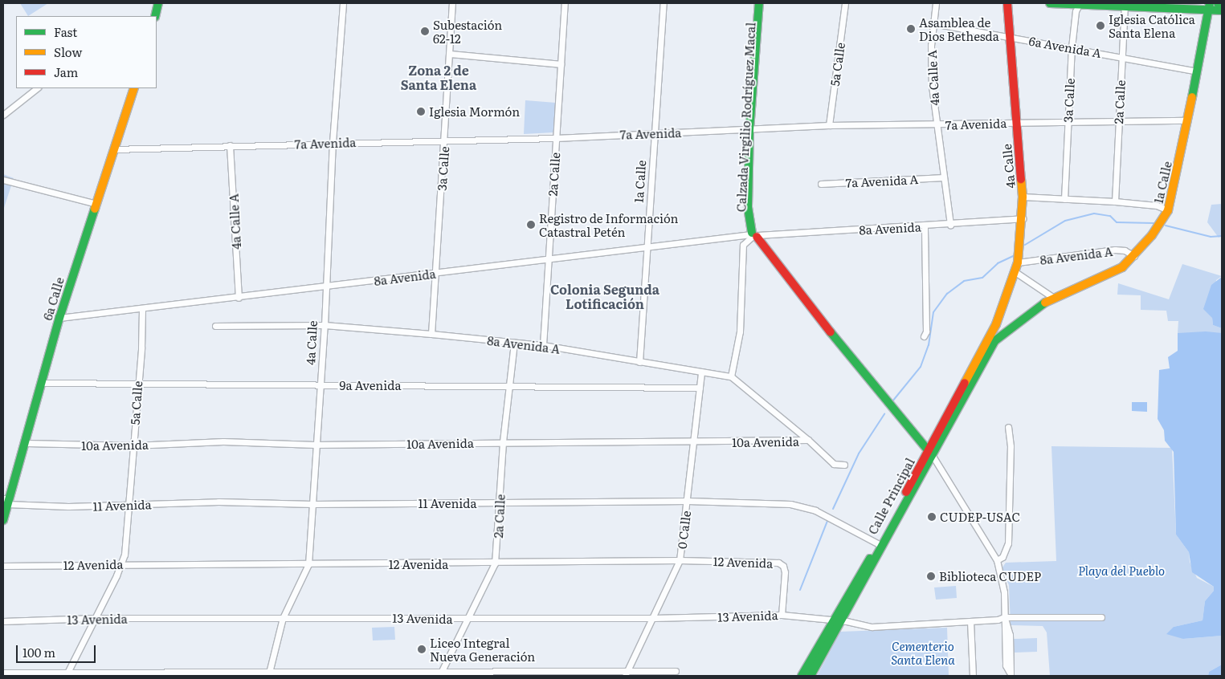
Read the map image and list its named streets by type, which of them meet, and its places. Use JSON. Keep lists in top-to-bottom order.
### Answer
{
  "streets": {
    "main road": [
      "Calzada Virgilio Rodríguez Macal",
      "4a Calle",
      "1a Calle",
      "6a Calle",
      "Calle Principal"
    ],
    "street": [
      "6a Avenida A",
      "5a Calle",
      "4a Calle A",
      "3a Calle",
      "2a Calle",
      "7a Avenida",
      "7a Avenida A",
      "8a Avenida",
      "8a Avenida A",
      "9a Avenida",
      "10a Avenida",
      "11 Avenida",
      "0 Calle",
      "12 Avenida",
      "13 Avenida"
    ]
  },
  "crossings": [
    ["6a Avenida A", "4a Calle A"],
    ["6a Avenida A", "3a Calle"],
    ["6a Avenida A", "2a Calle"],
    ["6a Avenida A", "4a Calle"],
    ["6a Avenida A", "1a Calle"],
    ["5a Calle", "7a Avenida"],
    ["5a Calle", "8a Avenida"],
    ["5a Calle", "9a Avenida"],
    ["5a Calle", "10a Avenida"],
    ["5a Calle", "11 Avenida"],
    ["5a Calle", "12 Avenida"],
    ["5a Calle", "13 Avenida"],
    ["4a Calle A", "7a Avenida"],
    ["4a Calle A", "7a Avenida A"],
    ["4a Calle A", "8a Avenida"],
    ["3a Calle", "7a Avenida"],
    ["3a Calle", "8a Avenida"],
    ["3a Calle", "8a Avenida A"],
    ["2a Calle", "7a Avenida"],
    ["2a Calle", "8a Avenida"],
    ["2a Calle", "8a Avenida A"],
    ["2a Calle", "9a Avenida"],
    ["2a Calle", "10a Avenida"],
    ["2a Calle", "11 Avenida"],
    ["2a Calle", "12 Avenida"],
    ["2a Calle", "13 Avenida"],
    ["Calzada Virgilio Rodríguez Macal", "7a Avenida"],
    ["Calzada Virgilio Rodríguez Macal", "8a Avenida"],
    ["Calzada Virgilio Rodríguez Macal", "Calle Principal"],
    ["7a Avenida", "4a Calle"],
    ["7a Avenida", "1a Calle"],
    ["7a Avenida", "6a Calle"],
    ["4a Calle", "8a Avenida"],
    ["4a Calle", "8a Avenida A"],
    ["4a Calle", "9a Avenida"],
    ["4a Calle", "10a Avenida"],
    ["4a Calle", "Calle Principal"],
    ["4a Calle", "11 Avenida"],
    ["4a Calle", "12 Avenida"],
    ["4a Calle", "13 Avenida"],
    ["1a Calle", "8a Avenida"],
    ["1a Calle", "8a Avenida A"],
    ["1a Calle", "Calle Principal"],
    ["8a Avenida", "6a Calle"],
    ["8a Avenida A", "0 Calle"],
    ["6a Calle", "9a Avenida"],
    ["6a Calle", "10a Avenida"],
    ["6a Calle", "11 Avenida"],
    ["9a Avenida", "0 Calle"],
    ["10a Avenida", "0 Calle"],
    ["Calle Principal", "11 Avenida"],
    ["Calle Principal", "13 Avenida"],
    ["11 Avenida", "0 Calle"],
    ["0 Calle", "12 Avenida"],
    ["0 Calle", "13 Avenida"],
    ["12 Avenida", "13 Avenida"]
  ],
  "districts": ["Zona 2 de Santa Elena", "Colonia Segunda Lotificación"],
  "parks": ["Playa del Pueblo", "Cementerio Santa Elena"],
  "places": [
    "Iglesia Católica Santa Elena",
    "Asamblea de Dios Bethesda",
    "Subestación 62-12",
    "Iglesia Mormón",
    "Registro de Información Catastral Petén",
    "CUDEP-USAC",
    "Biblioteca CUDEP",
    "Liceo Integral Nueva Generación"
  ],
  "legend": ["Fast", "Slow", "Jam"],
  "scale_bar": "100 m"
}
